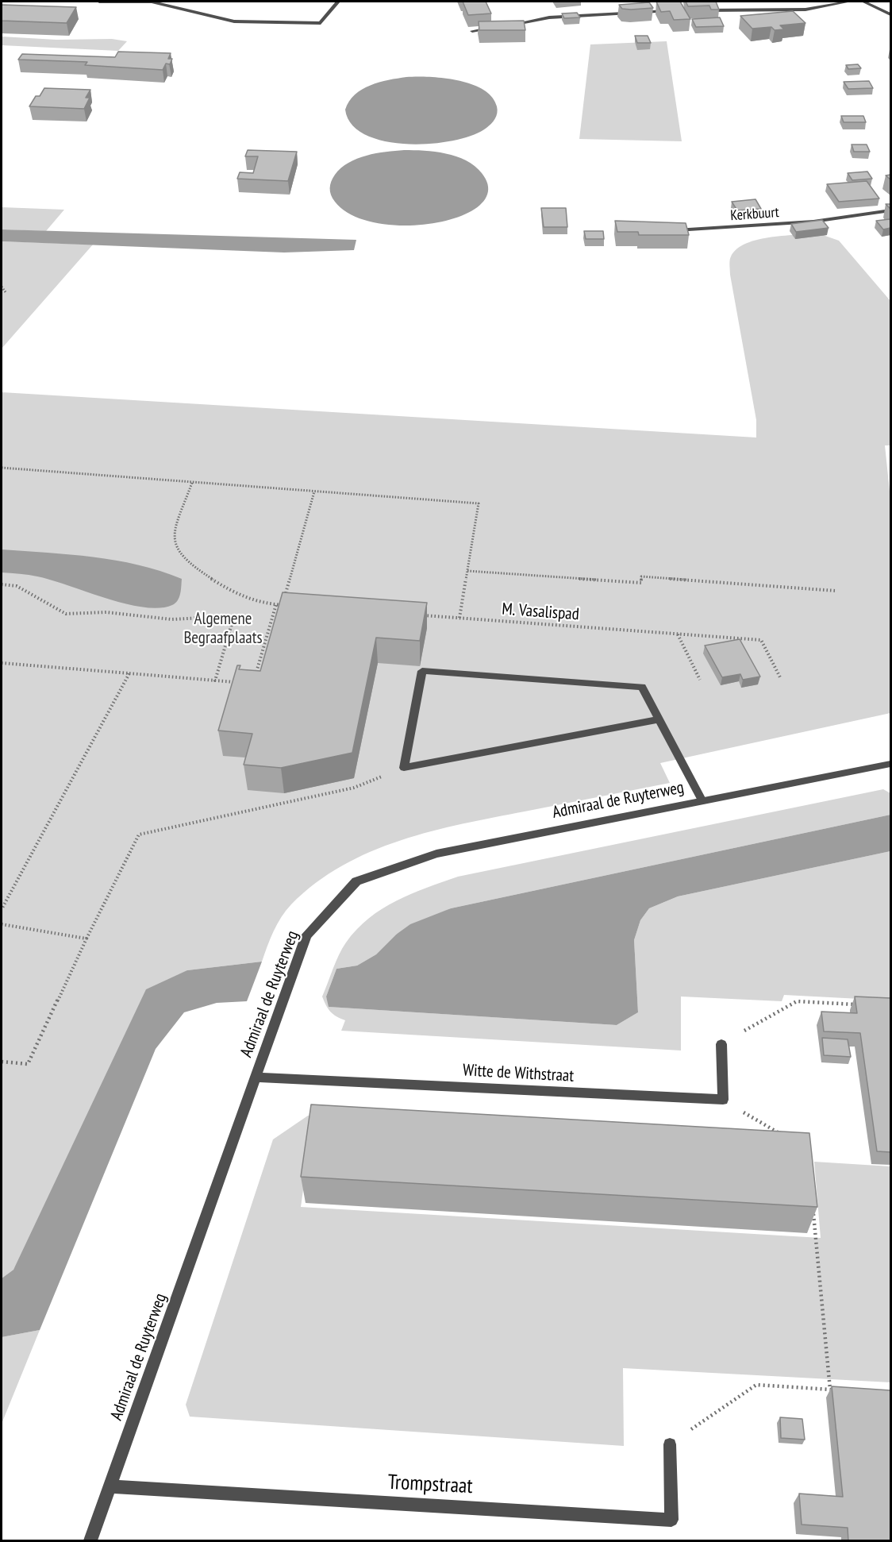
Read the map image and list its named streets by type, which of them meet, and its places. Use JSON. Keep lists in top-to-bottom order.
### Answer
{
  "streets": {
    "street": [
      "Kerkbuurt",
      "Admiraal de Ruyterweg",
      "Witte de Withstraat",
      "Trompstraat"
    ],
    "path": ["M. Vasalispad"]
  },
  "crossings": [
    ["Admiraal de Ruyterweg", "Witte de Withstraat"],
    ["Admiraal de Ruyterweg", "Trompstraat"]
  ],
  "parks": ["Algemene Begraafplaats"]
}
